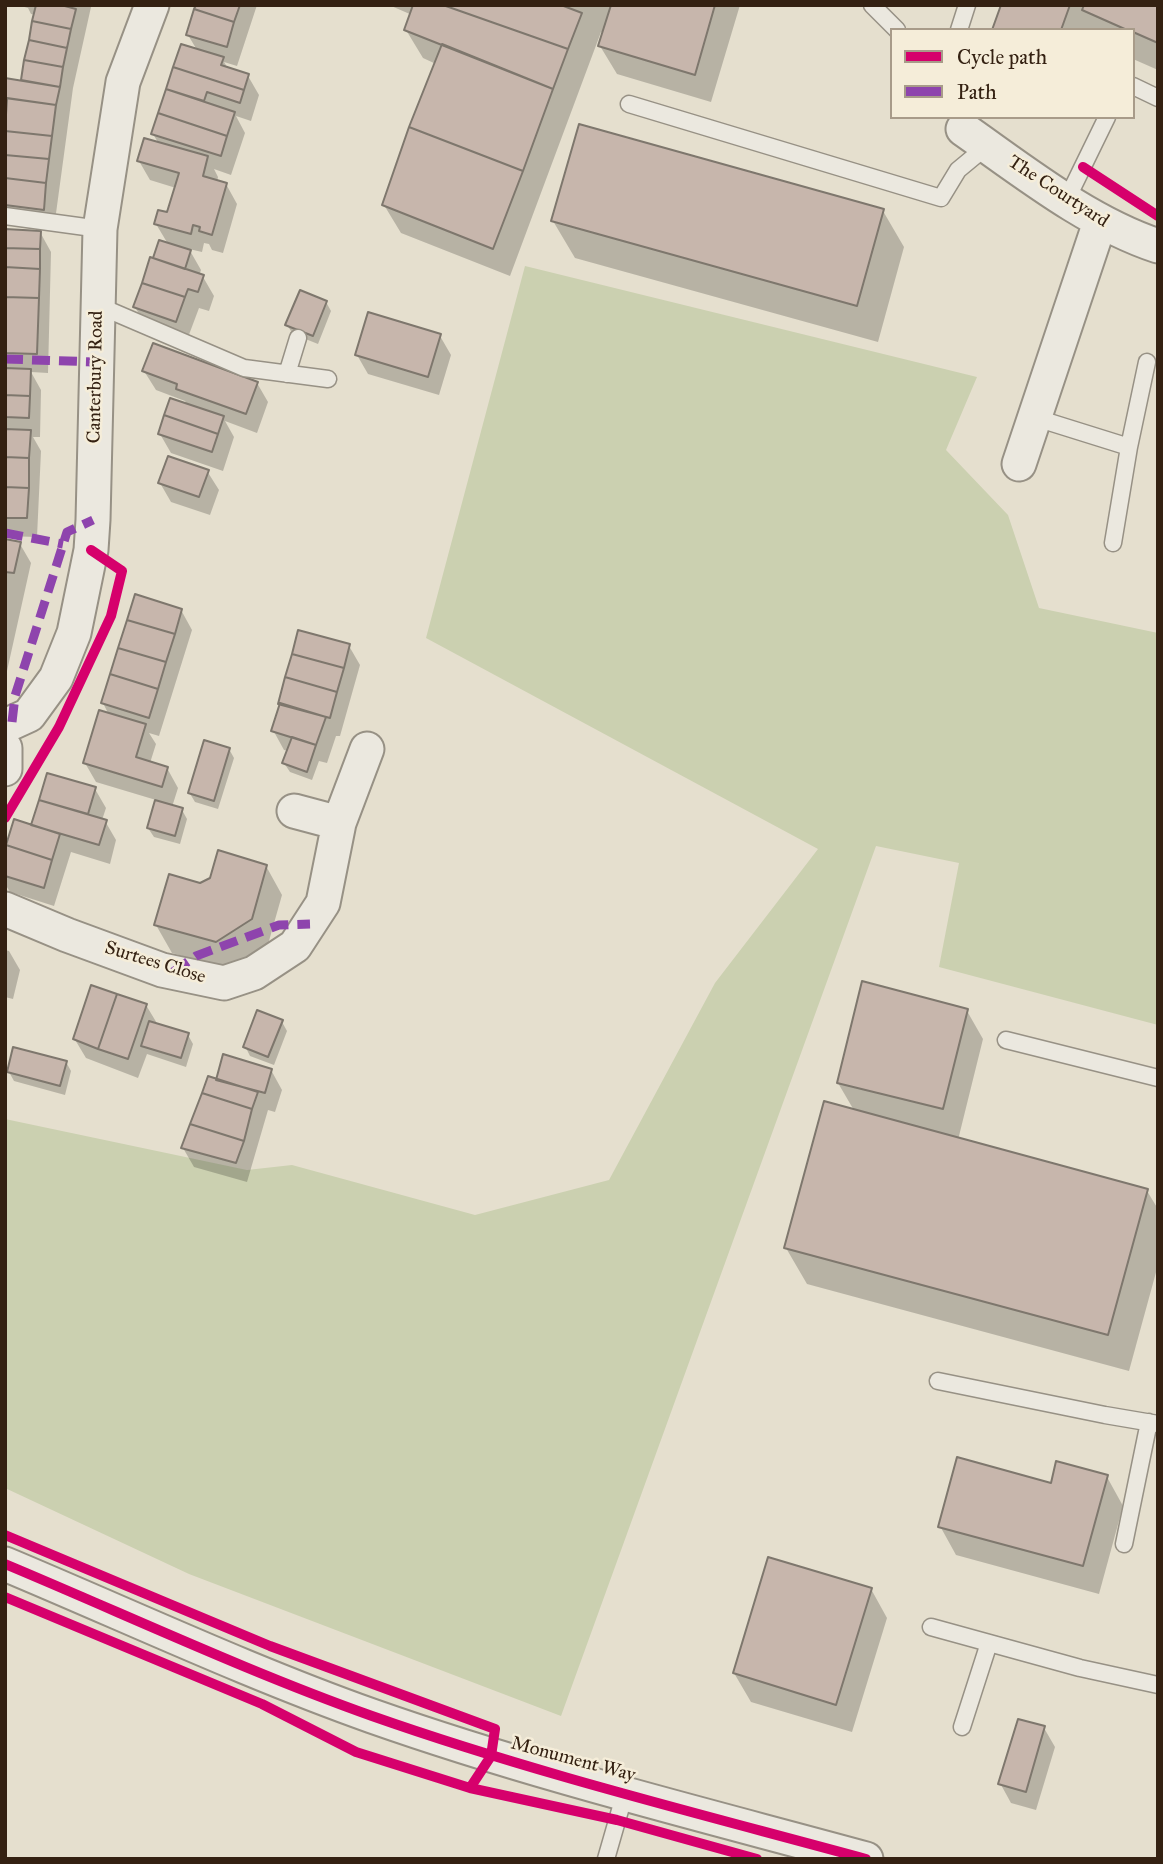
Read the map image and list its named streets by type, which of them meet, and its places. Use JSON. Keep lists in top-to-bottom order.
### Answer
{
  "streets": {
    "street": [
      "The Courtyard",
      "Canterbury Road",
      "Surtees Close",
      "Monument Way"
    ]
  },
  "legend": ["Cycle path", "Path"]
}
